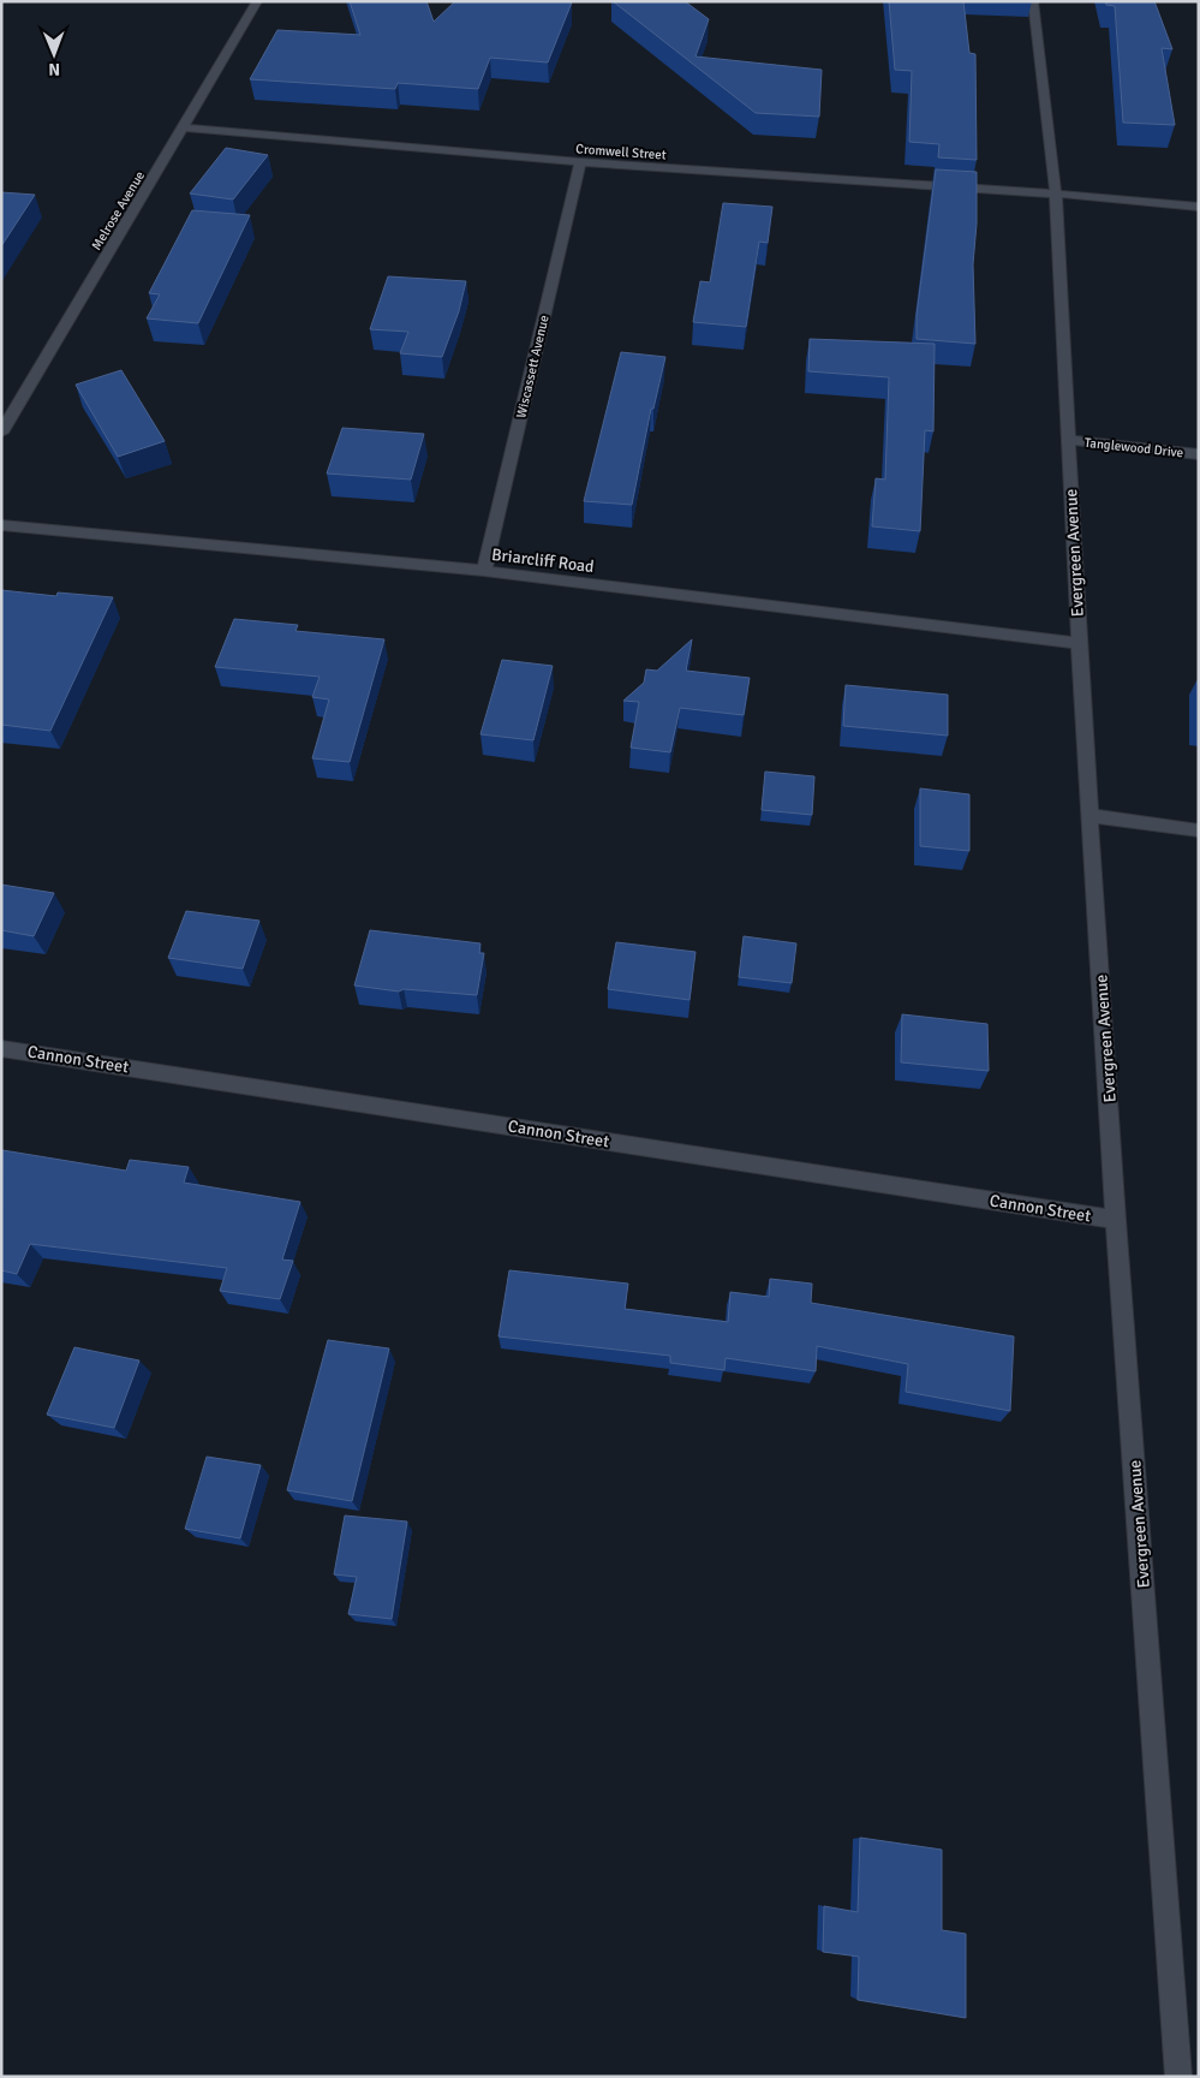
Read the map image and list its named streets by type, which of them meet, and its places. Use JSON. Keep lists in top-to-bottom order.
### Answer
{
  "streets": {
    "street": [
      "Cromwell Street",
      "Melrose Avenue",
      "Wiscassett Avenue",
      "Tanglewood Drive",
      "Evergreen Avenue",
      "Briarcliff Road",
      "Cannon Street"
    ]
  },
  "crossings": [
    ["Cromwell Street", "Melrose Avenue"],
    ["Cromwell Street", "Wiscassett Avenue"],
    ["Cromwell Street", "Evergreen Avenue"],
    ["Wiscassett Avenue", "Briarcliff Road"],
    ["Tanglewood Drive", "Evergreen Avenue"],
    ["Evergreen Avenue", "Briarcliff Road"],
    ["Evergreen Avenue", "Cannon Street"]
  ],
  "north": "bottom"
}
